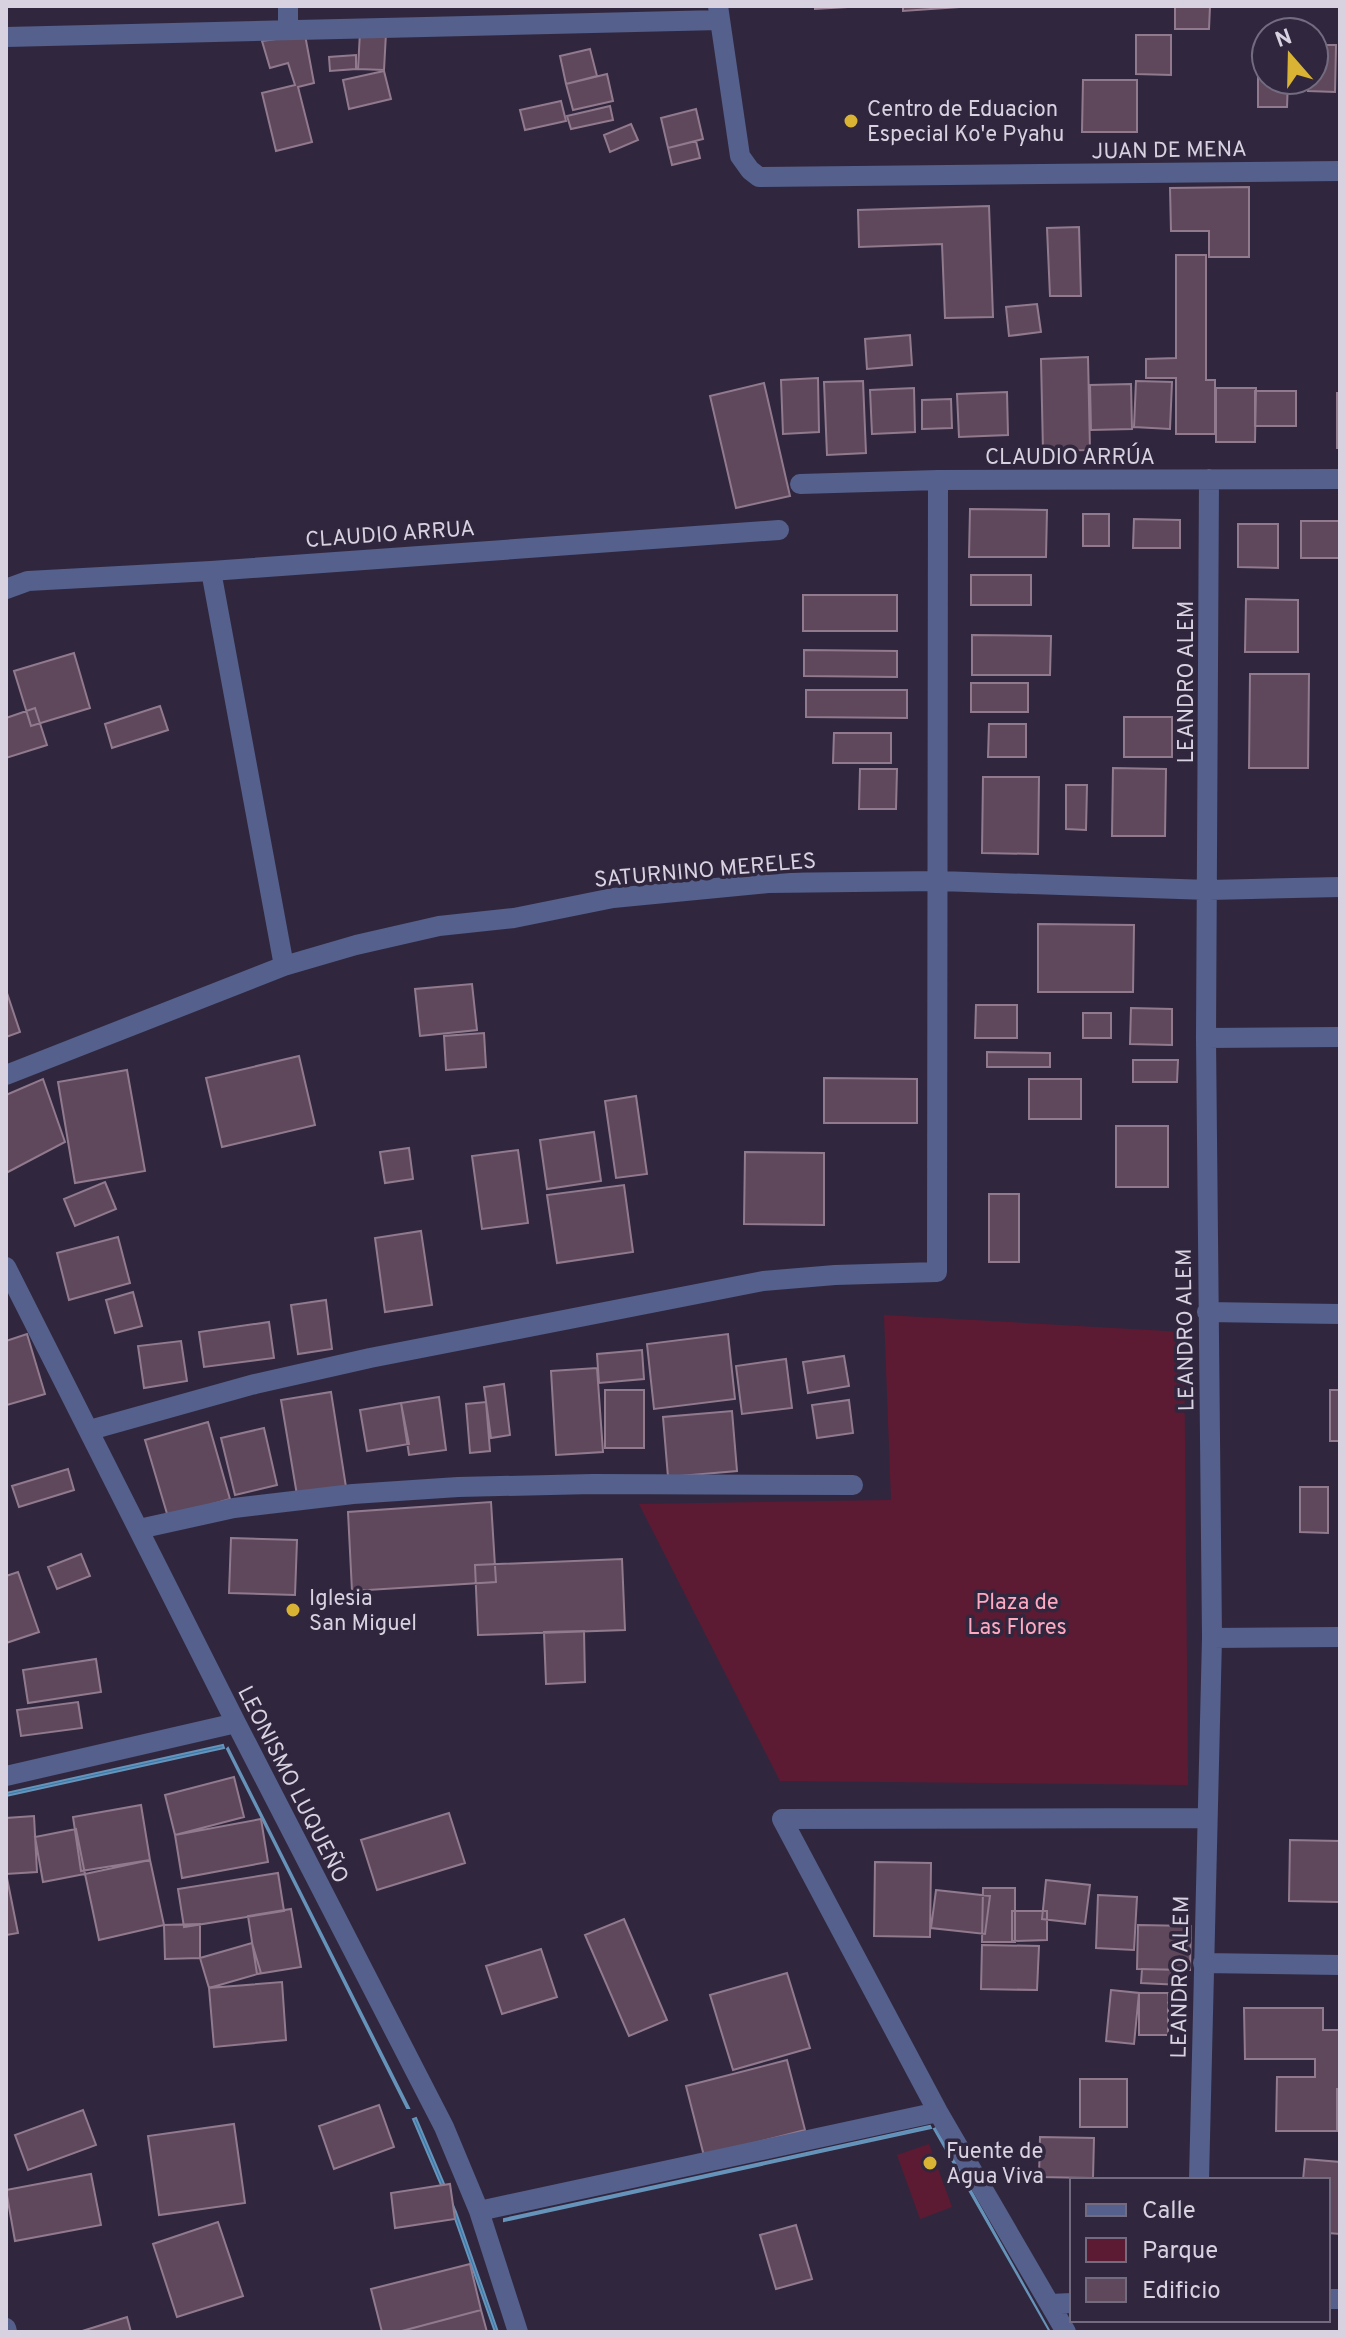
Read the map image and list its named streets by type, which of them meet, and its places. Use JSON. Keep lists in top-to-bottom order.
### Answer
{
  "streets": {
    "street": [
      "JUAN DE MENA",
      "CLAUDIO ARRÚA",
      "CLAUDIO ARRUA",
      "LEANDRO ALEM",
      "SATURNINO MERELES",
      "LEONISMO LUQUEÑO"
    ]
  },
  "crossings": [
    ["CLAUDIO ARRÚA", "LEANDRO ALEM"],
    ["LEANDRO ALEM", "SATURNINO MERELES"]
  ],
  "parks": ["Plaza de Las Flores"],
  "places": ["Centro de Eduacion Especial Ko'e Pyahu", "Iglesia San Miguel", "Fuente de Agua Viva"],
  "legend": ["Calle", "Parque", "Edificio"],
  "north": "top"
}
